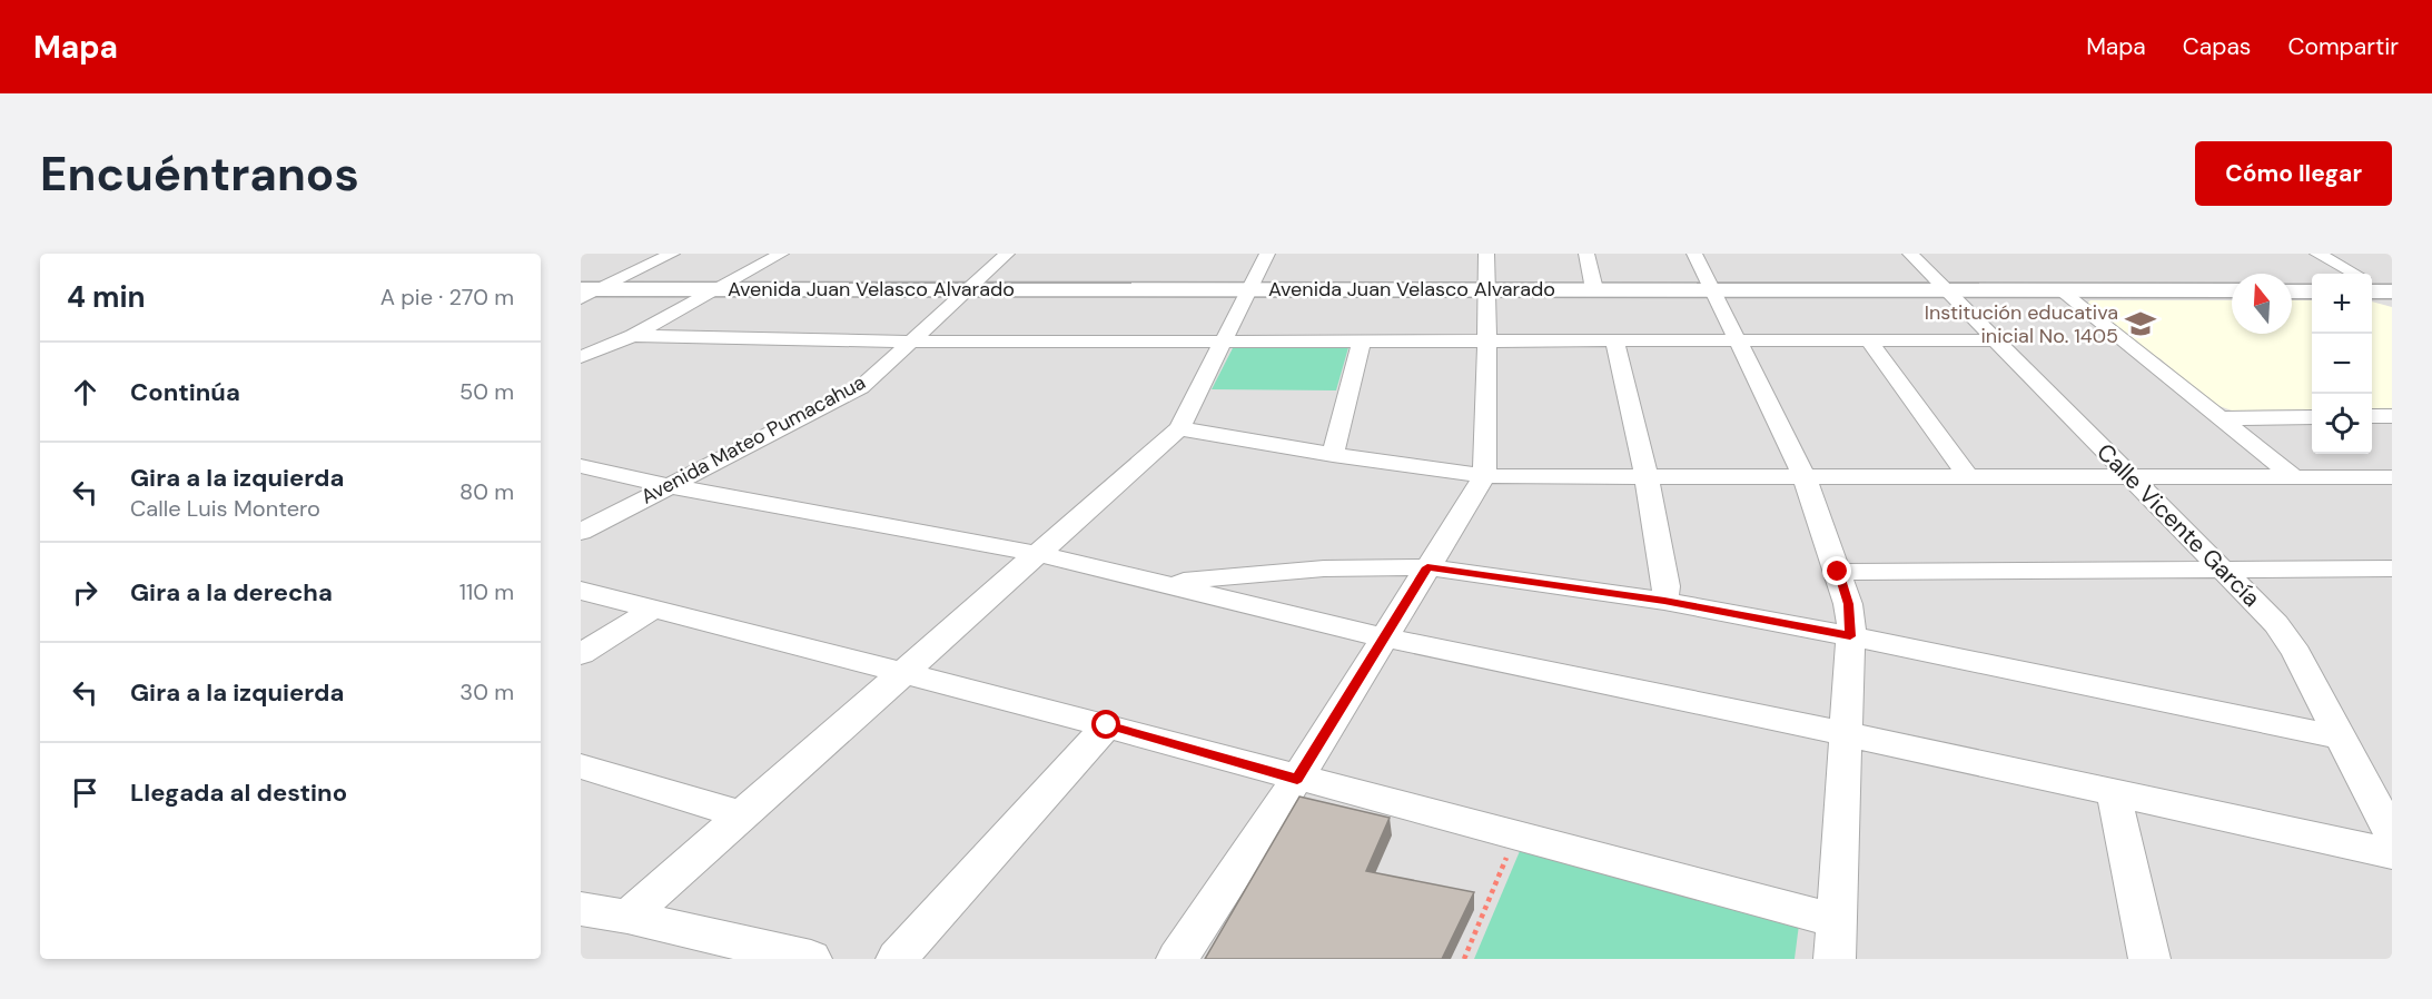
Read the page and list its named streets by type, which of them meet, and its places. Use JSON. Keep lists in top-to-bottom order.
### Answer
{
  "streets": {
    "street": ["Avenida Juan Velasco Alvarado", "Avenida Mateo Pumacahua", "Calle Vicente García"]
  },
  "crossings": [
    ["Avenida Juan Velasco Alvarado", "Avenida Mateo Pumacahua"],
    ["Avenida Juan Velasco Alvarado", "Calle Vicente García"]
  ],
  "places": {
    "school or university": ["Institución educativa inicial No. 1405"]
  },
  "north": "top",
  "page": {
    "header": "Mapa",
    "nav": ["Mapa", "Capas", "Compartir"],
    "buttons": "Cómo llegar",
    "title": "Encuéntranos",
    "heading": ["4 min", "A pie · 270 m"],
    "map_buttons": ["+", "−"],
    "list": [
      ["Continúa", "50 m"],
      ["Gira a la izquierda", "Calle Luis Montero", "80 m"],
      ["Gira a la derecha", "110 m"],
      ["Gira a la izquierda", "30 m"],
      "Llegada al destino"
    ]
  }
}
